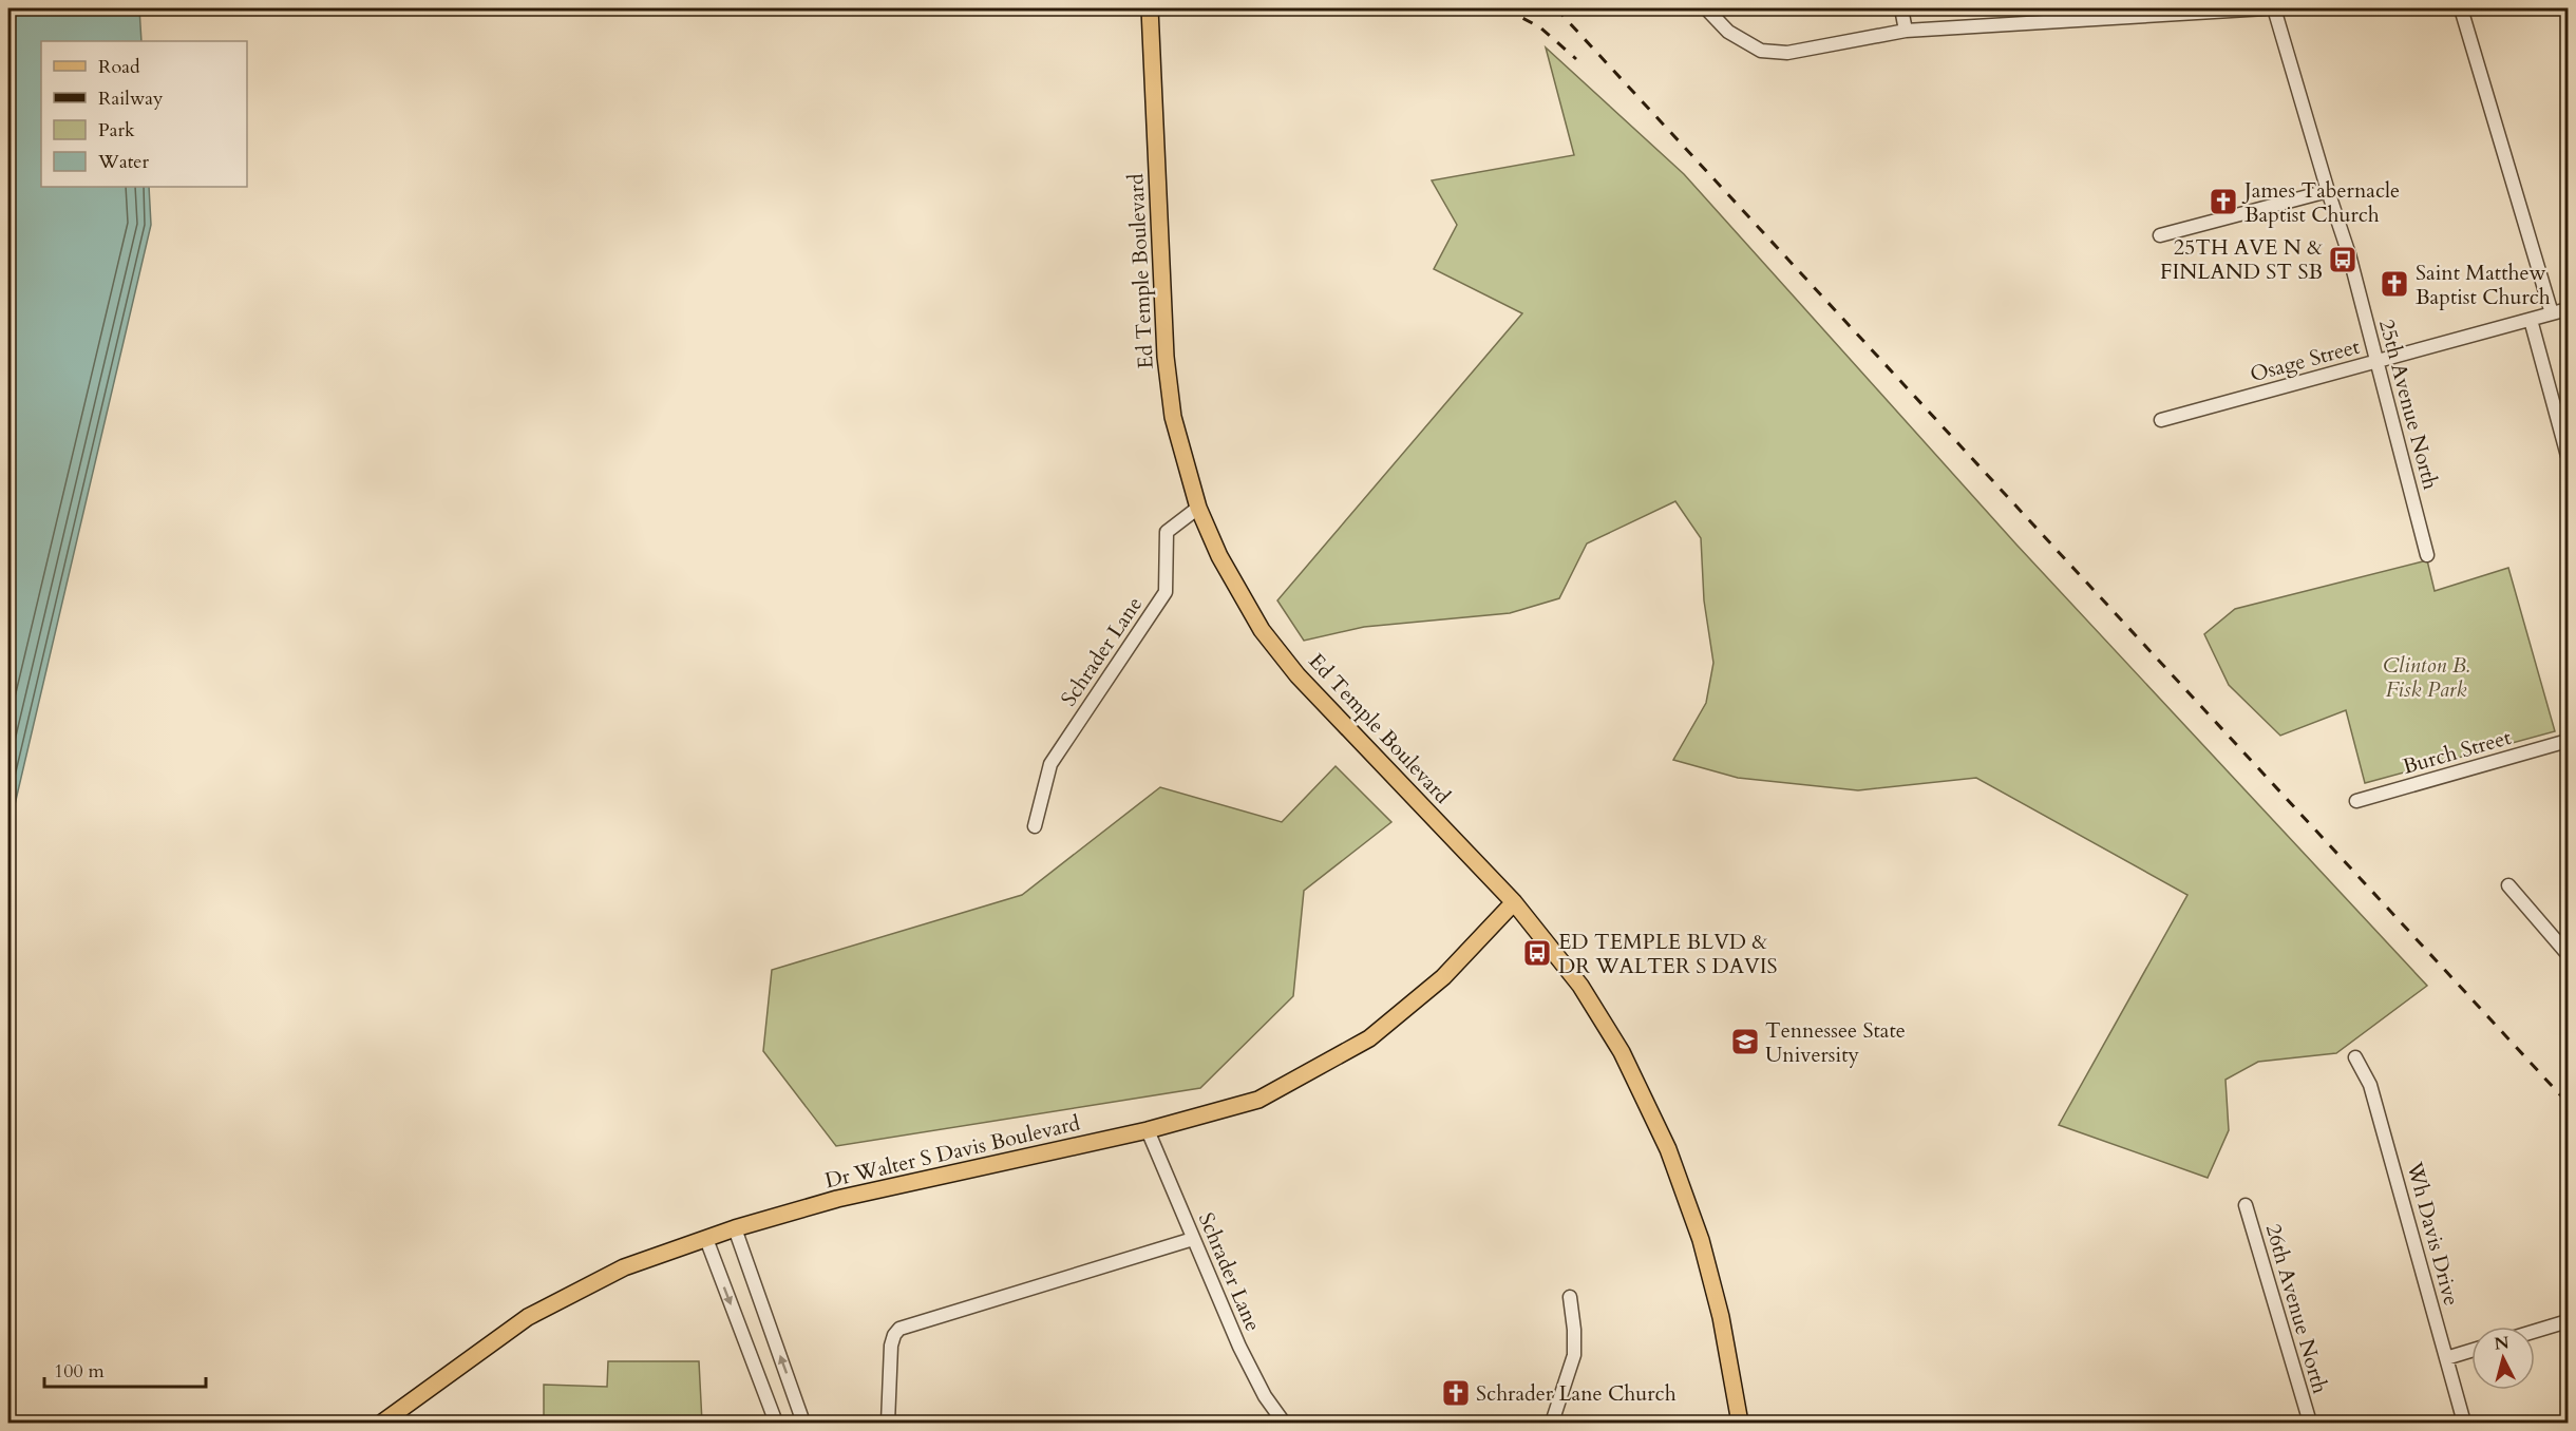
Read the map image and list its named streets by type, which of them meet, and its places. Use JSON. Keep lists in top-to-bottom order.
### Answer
{
  "streets": {
    "main road": ["Ed Temple Boulevard", "Dr Walter S Davis Boulevard"],
    "street": [
      "Osage Street",
      "25th Avenue North",
      "Schrader Lane",
      "Burch Street",
      "Wh Davis Drive",
      "26th Avenue North"
    ]
  },
  "crossings": [
    ["Ed Temple Boulevard", "Schrader Lane"],
    ["Ed Temple Boulevard", "Dr Walter S Davis Boulevard"],
    ["Osage Street", "25th Avenue North"],
    ["Schrader Lane", "Dr Walter S Davis Boulevard"]
  ],
  "parks": ["Clinton B. Fisk Park"],
  "places": {
    "church": ["James Tabernacle Baptist Church", "Saint Matthew Baptist Church", "Schrader Lane Church"],
    "bus stop": ["25TH AVE N & FINLAND ST SB", "ED TEMPLE BLVD & DR WALTER S DAVIS"],
    "school or university": ["Tennessee State University"]
  },
  "legend": [
    "Road",
    "Railway",
    "Park",
    "Water"
  ],
  "scale_bar": "100 m",
  "north": "top"
}
